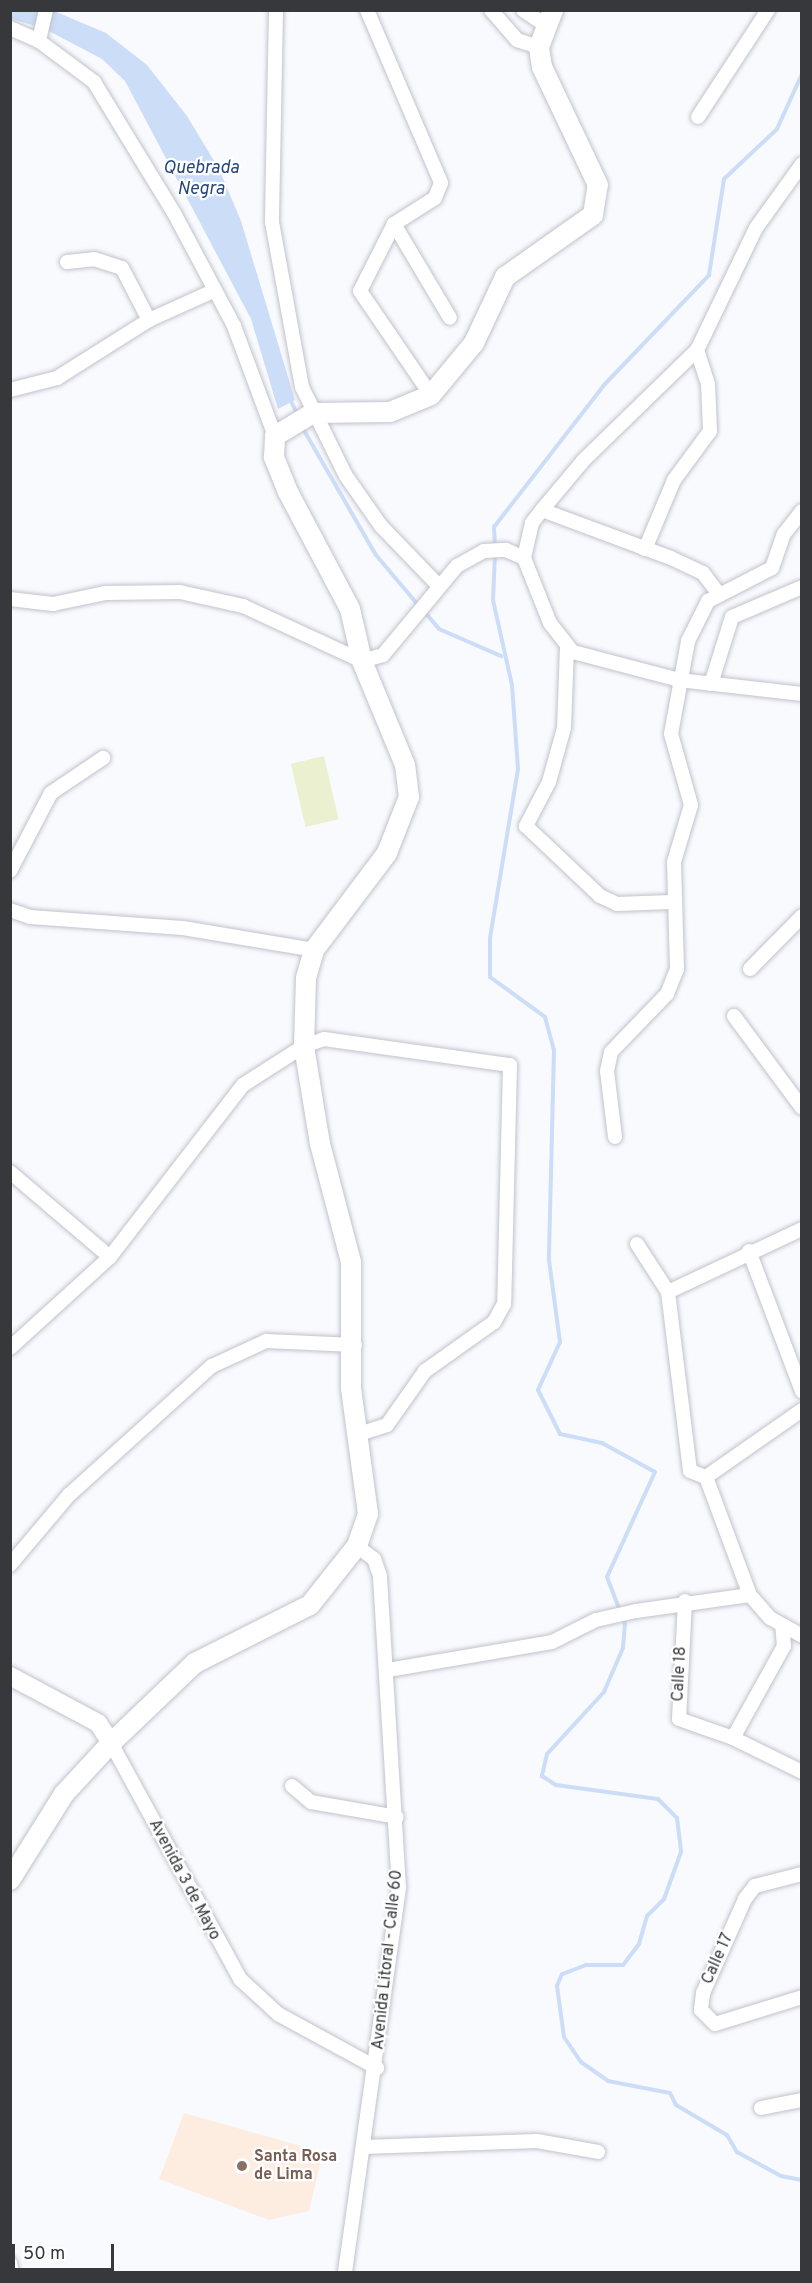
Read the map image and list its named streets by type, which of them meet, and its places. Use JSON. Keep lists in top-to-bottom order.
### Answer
{
  "streets": {
    "street": [
      "Calle 18",
      "Avenida 3 de Mayo",
      "Calle 17",
      "Avenida Litoral - Calle 60"
    ]
  },
  "crossings": [
    ["Avenida 3 de Mayo", "Avenida Litoral - Calle 60"]
  ],
  "water": ["Quebrada Negra"],
  "places": ["Santa Rosa de Lima"],
  "scale_bar": "50 m"
}
